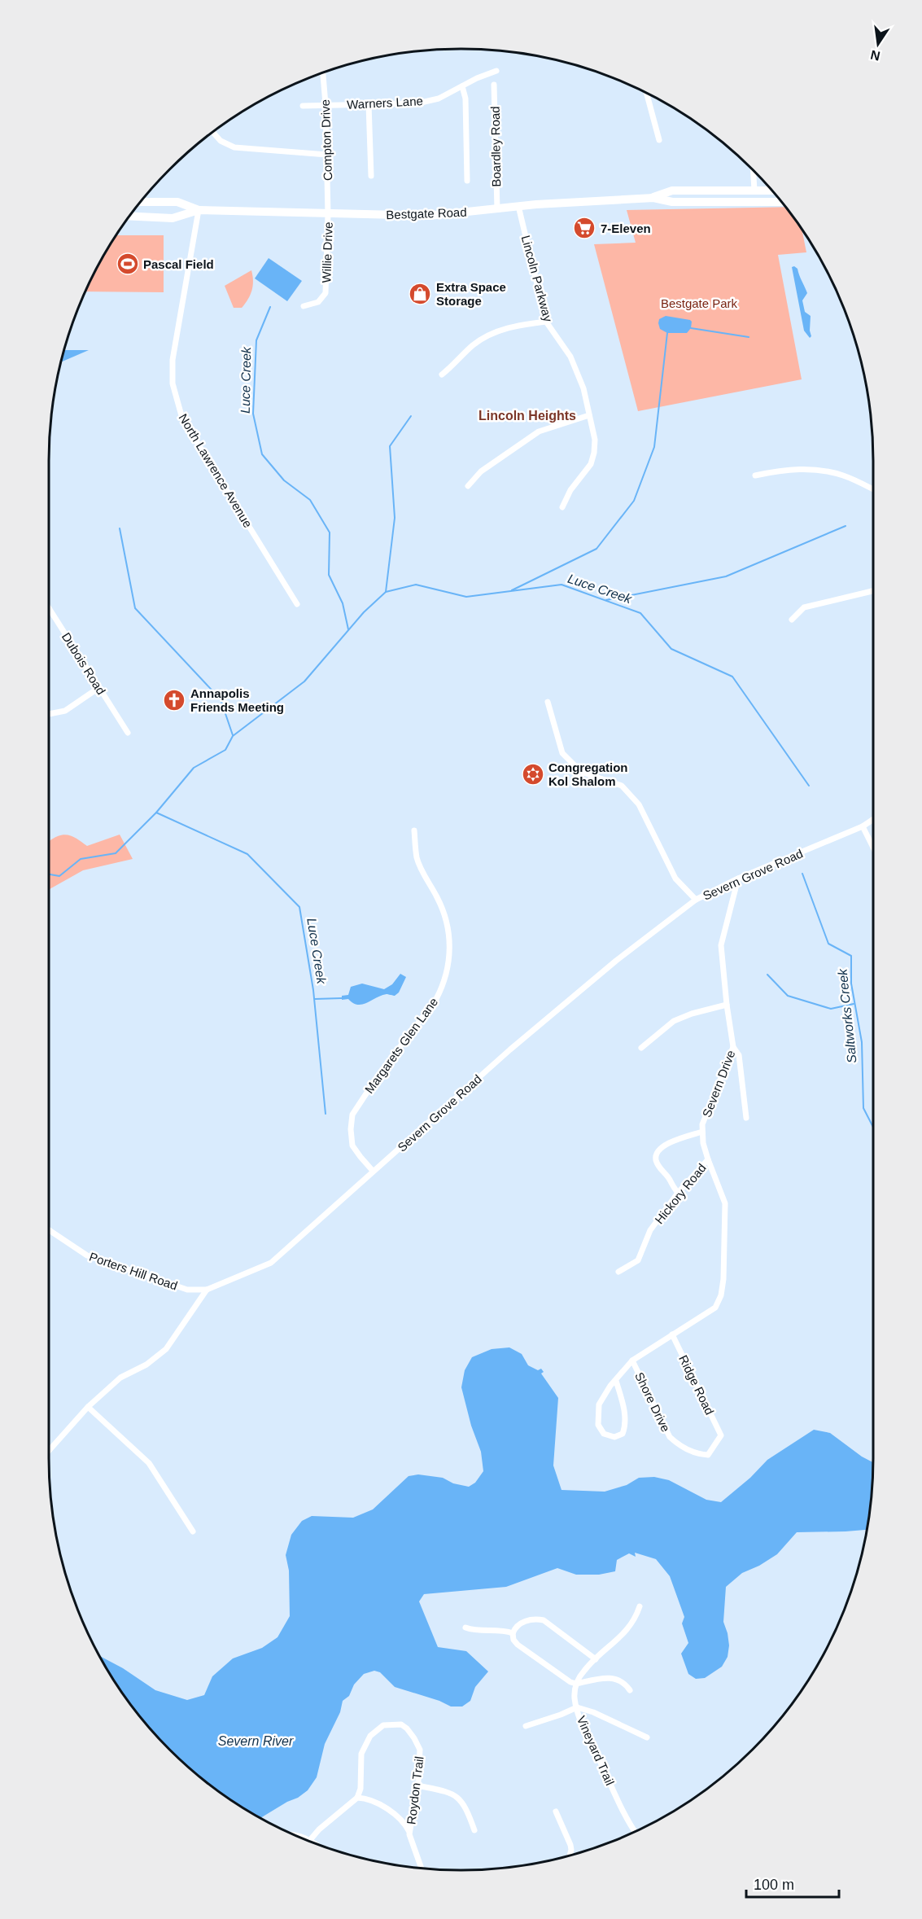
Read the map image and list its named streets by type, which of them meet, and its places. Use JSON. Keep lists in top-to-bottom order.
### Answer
{
  "streets": {
    "main road": ["Bestgate Road"],
    "street": [
      "Warners Lane",
      "Compton Drive",
      "Boardley Road",
      "Willie Drive",
      "Lincoln Parkway",
      "North Lawrence Avenue",
      "Dubois Road",
      "Severn Grove Road",
      "Margarets Glen Lane",
      "Severn Drive",
      "Hickory Road",
      "Porters Hill Road",
      "Ridge Road",
      "Shore Drive",
      "Vineyard Trail",
      "Roydon Trail"
    ]
  },
  "crossings": [
    ["Warners Lane", "Compton Drive"],
    ["Compton Drive", "Bestgate Road"],
    ["Compton Drive", "Willie Drive"],
    ["Boardley Road", "Bestgate Road"],
    ["Bestgate Road", "Willie Drive"],
    ["Bestgate Road", "Lincoln Parkway"],
    ["Bestgate Road", "North Lawrence Avenue"],
    ["Severn Grove Road", "Margarets Glen Lane"],
    ["Severn Grove Road", "Severn Drive"],
    ["Severn Grove Road", "Porters Hill Road"],
    ["Severn Drive", "Hickory Road"],
    ["Severn Drive", "Ridge Road"],
    ["Severn Drive", "Shore Drive"],
    ["Ridge Road", "Shore Drive"]
  ],
  "districts": ["Lincoln Heights"],
  "water": ["Luce Creek", "Saltworks Creek", "Severn River"],
  "parks": ["Bestgate Park"],
  "places": {
    "supermarket": ["7-Eleven"],
    "sports": ["Pascal Field"],
    "shop": ["Extra Space Storage"],
    "church": ["Annapolis Friends Meeting"],
    "synagogue": ["Congregation Kol Shalom"]
  },
  "scale_bar": "100 m",
  "north": "bottom"
}
